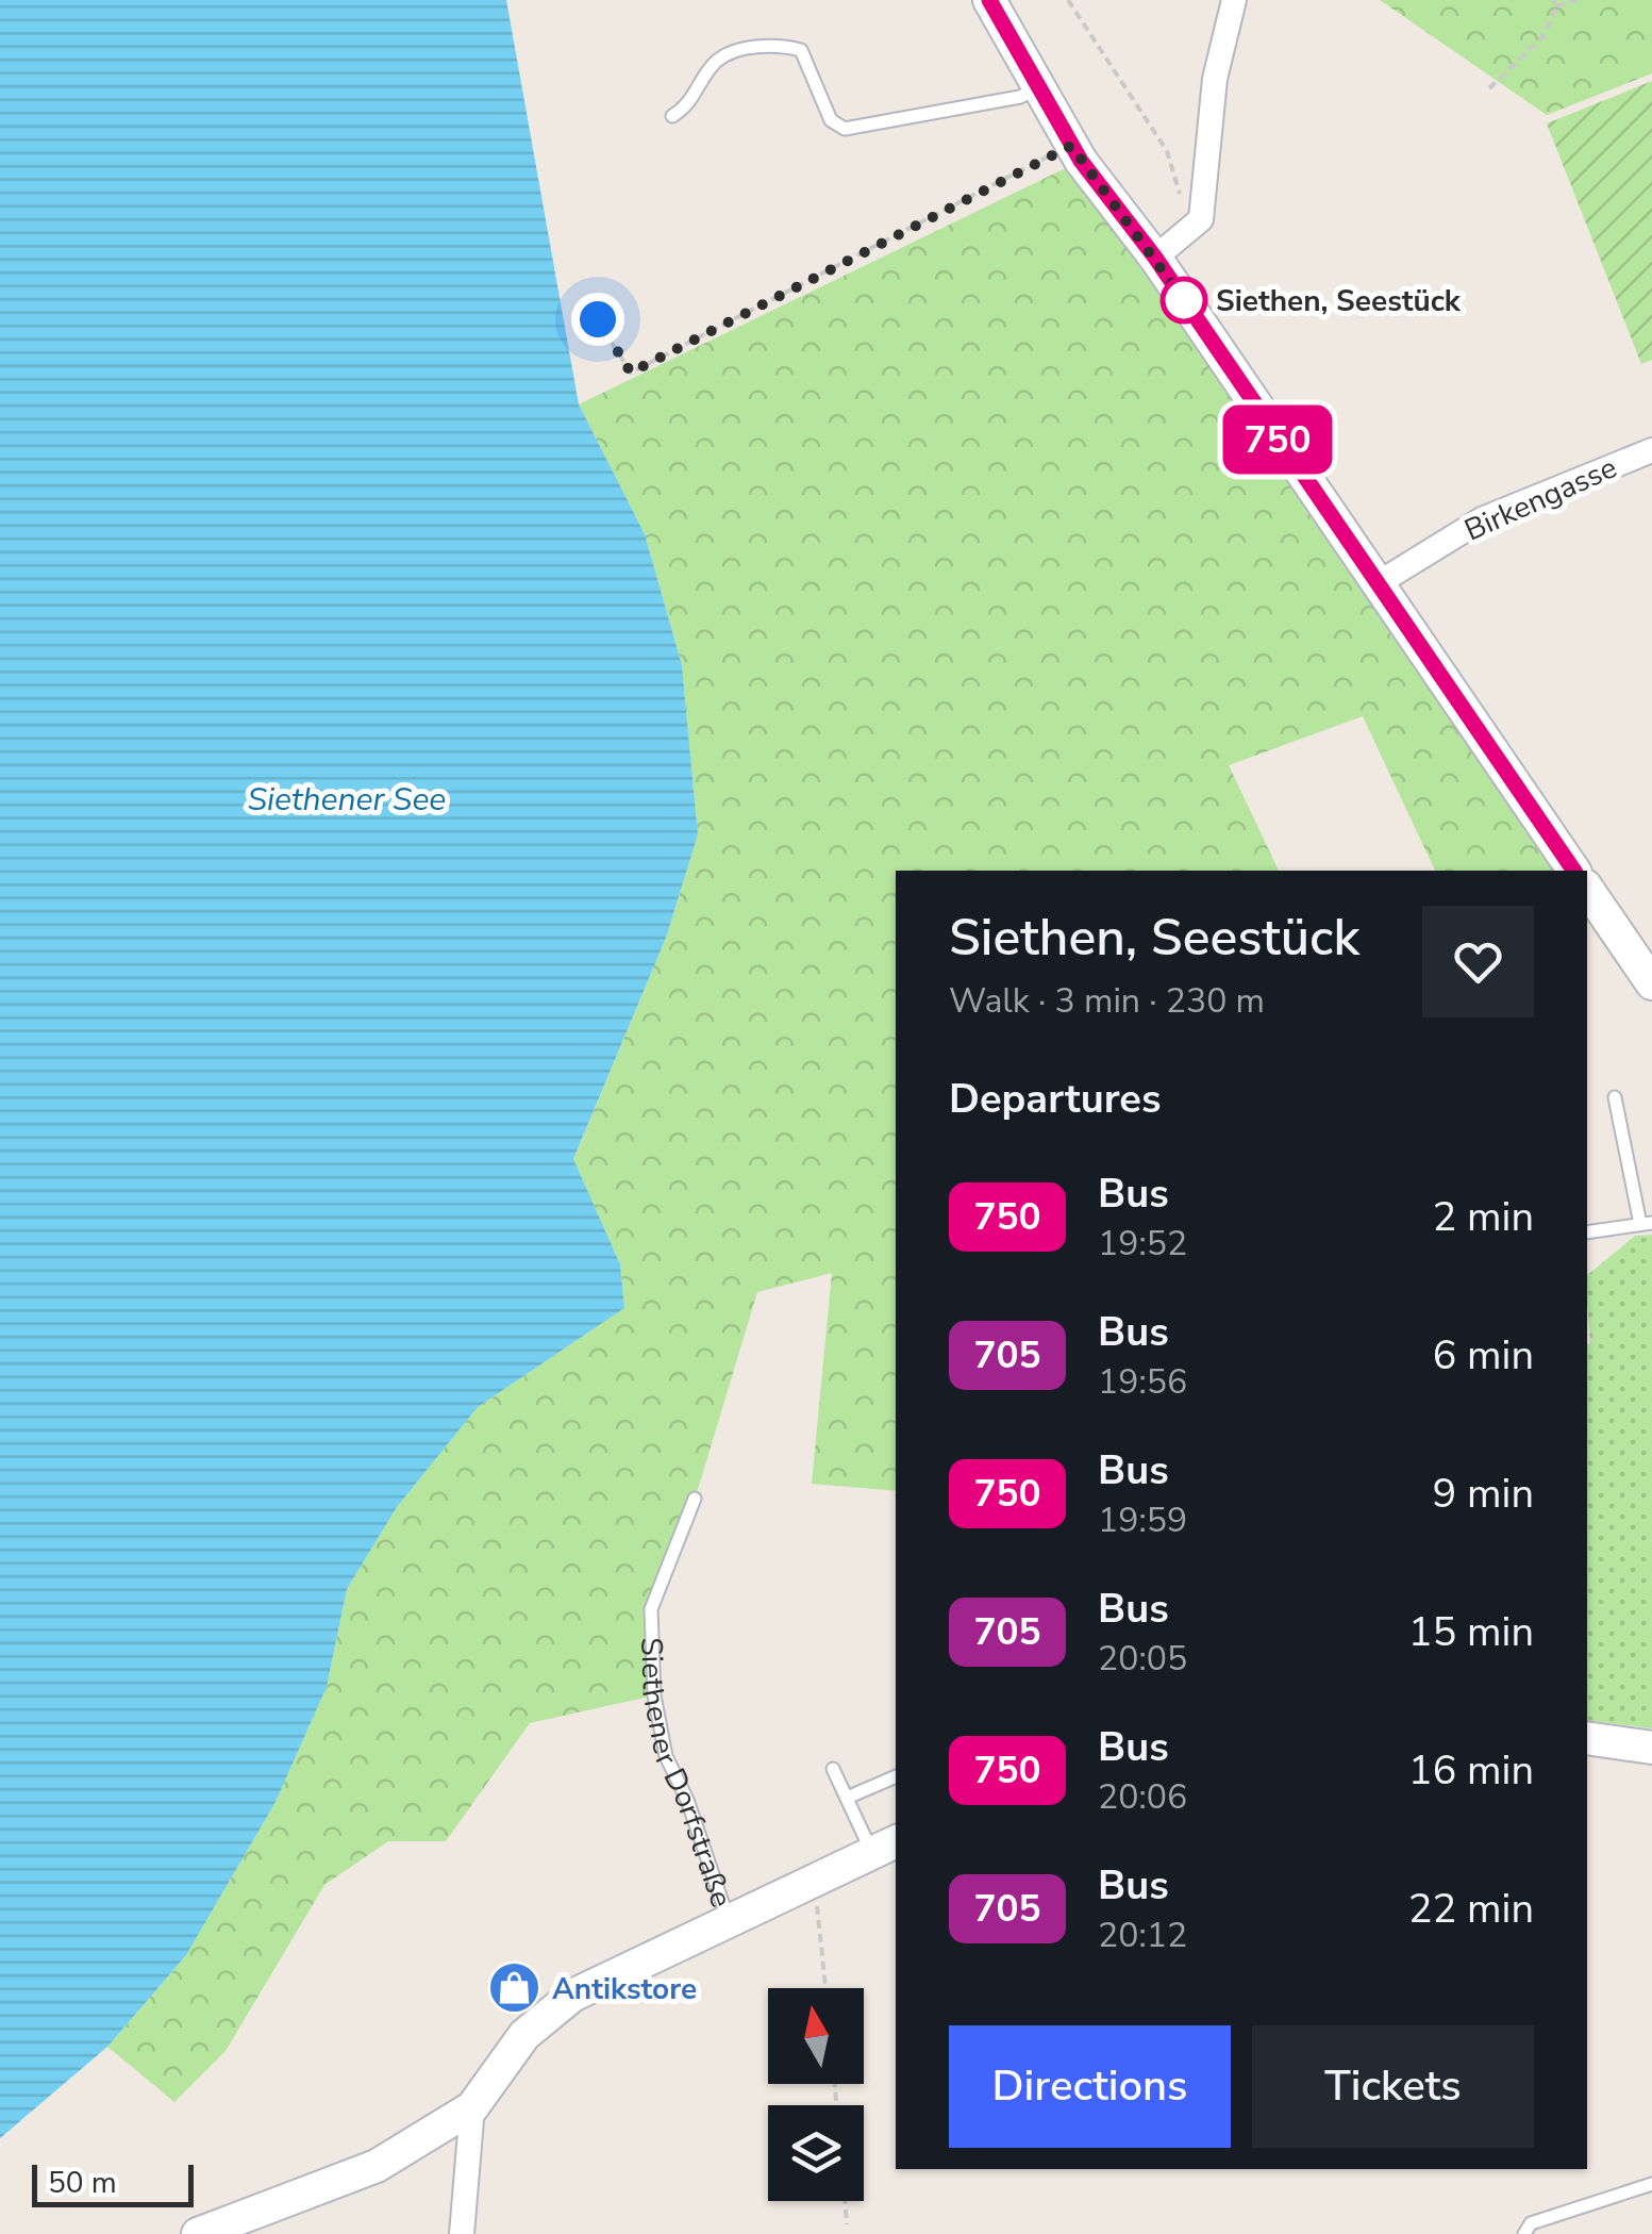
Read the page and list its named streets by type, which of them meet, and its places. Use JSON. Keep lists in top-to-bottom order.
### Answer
{
  "streets": {
    "main road": ["Siethener Dorfstraße"],
    "street": ["Birkengasse"]
  },
  "water": ["Siethener See"],
  "places": {
    "other": ["Siethen, Seestück"],
    "shop": ["Antikstore"]
  },
  "lines": ["bus line 750"],
  "scale_bar": "50 m",
  "north": "top",
  "page": {
    "on_map": "750",
    "heading": [
      ["Siethen, Seestück", "Walk · 3 min · 230 m"],
      "Departures"
    ],
    "list": [
      {
        "mark": "750",
        "name": "Bus",
        "note": "19:52",
        "value": "2 min"
      },
      {
        "mark": "705",
        "name": "Bus",
        "note": "19:56",
        "value": "6 min"
      },
      {
        "mark": "750",
        "name": "Bus",
        "note": "19:59",
        "value": "9 min"
      },
      {
        "mark": "705",
        "name": "Bus",
        "note": "20:05",
        "value": "15 min"
      },
      {
        "mark": "750",
        "name": "Bus",
        "note": "20:06",
        "value": "16 min"
      },
      {
        "mark": "705",
        "name": "Bus",
        "note": "20:12",
        "value": "22 min"
      }
    ],
    "buttons": ["Directions", "Tickets"],
    "scale": "50 m"
  }
}
